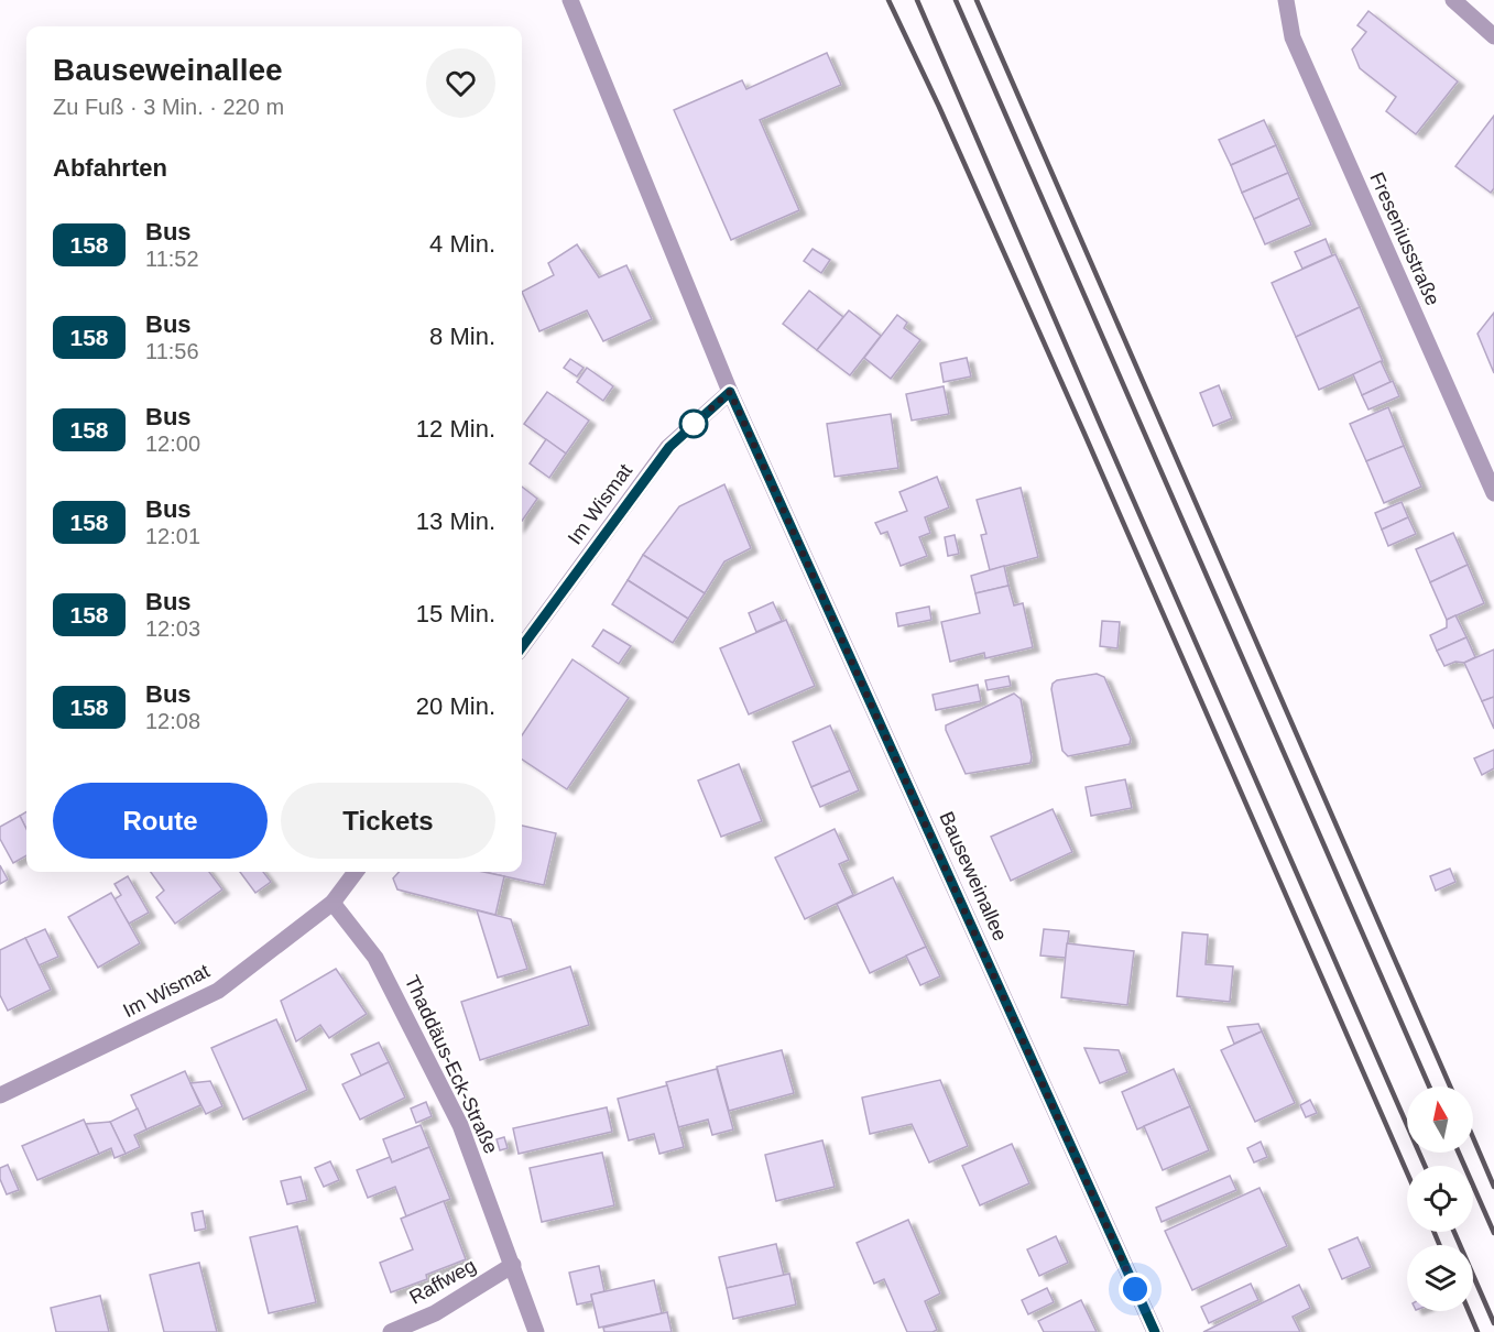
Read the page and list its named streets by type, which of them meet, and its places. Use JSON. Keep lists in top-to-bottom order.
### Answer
{
  "streets": {
    "street": [
      "Freseniusstraße",
      "Im Wismat",
      "Bauseweinallee",
      "Thaddäus-Eck-Straße",
      "Raffweg"
    ]
  },
  "crossings": [
    ["Im Wismat", "Bauseweinallee"],
    ["Im Wismat", "Thaddäus-Eck-Straße"],
    ["Thaddäus-Eck-Straße", "Raffweg"]
  ],
  "lines": ["bus line 158"],
  "north": "top",
  "page": {
    "heading": [
      ["Bauseweinallee", "Zu Fuß · 3 Min. · 220 m"],
      "Abfahrten"
    ],
    "list": [
      {
        "mark": "158",
        "name": "Bus",
        "note": "11:52",
        "value": "4 Min."
      },
      {
        "mark": "158",
        "name": "Bus",
        "note": "11:56",
        "value": "8 Min."
      },
      {
        "mark": "158",
        "name": "Bus",
        "note": "12:00",
        "value": "12 Min."
      },
      {
        "mark": "158",
        "name": "Bus",
        "note": "12:01",
        "value": "13 Min."
      },
      {
        "mark": "158",
        "name": "Bus",
        "note": "12:03",
        "value": "15 Min."
      },
      {
        "mark": "158",
        "name": "Bus",
        "note": "12:08",
        "value": "20 Min."
      }
    ],
    "buttons": ["Route", "Tickets"]
  }
}
